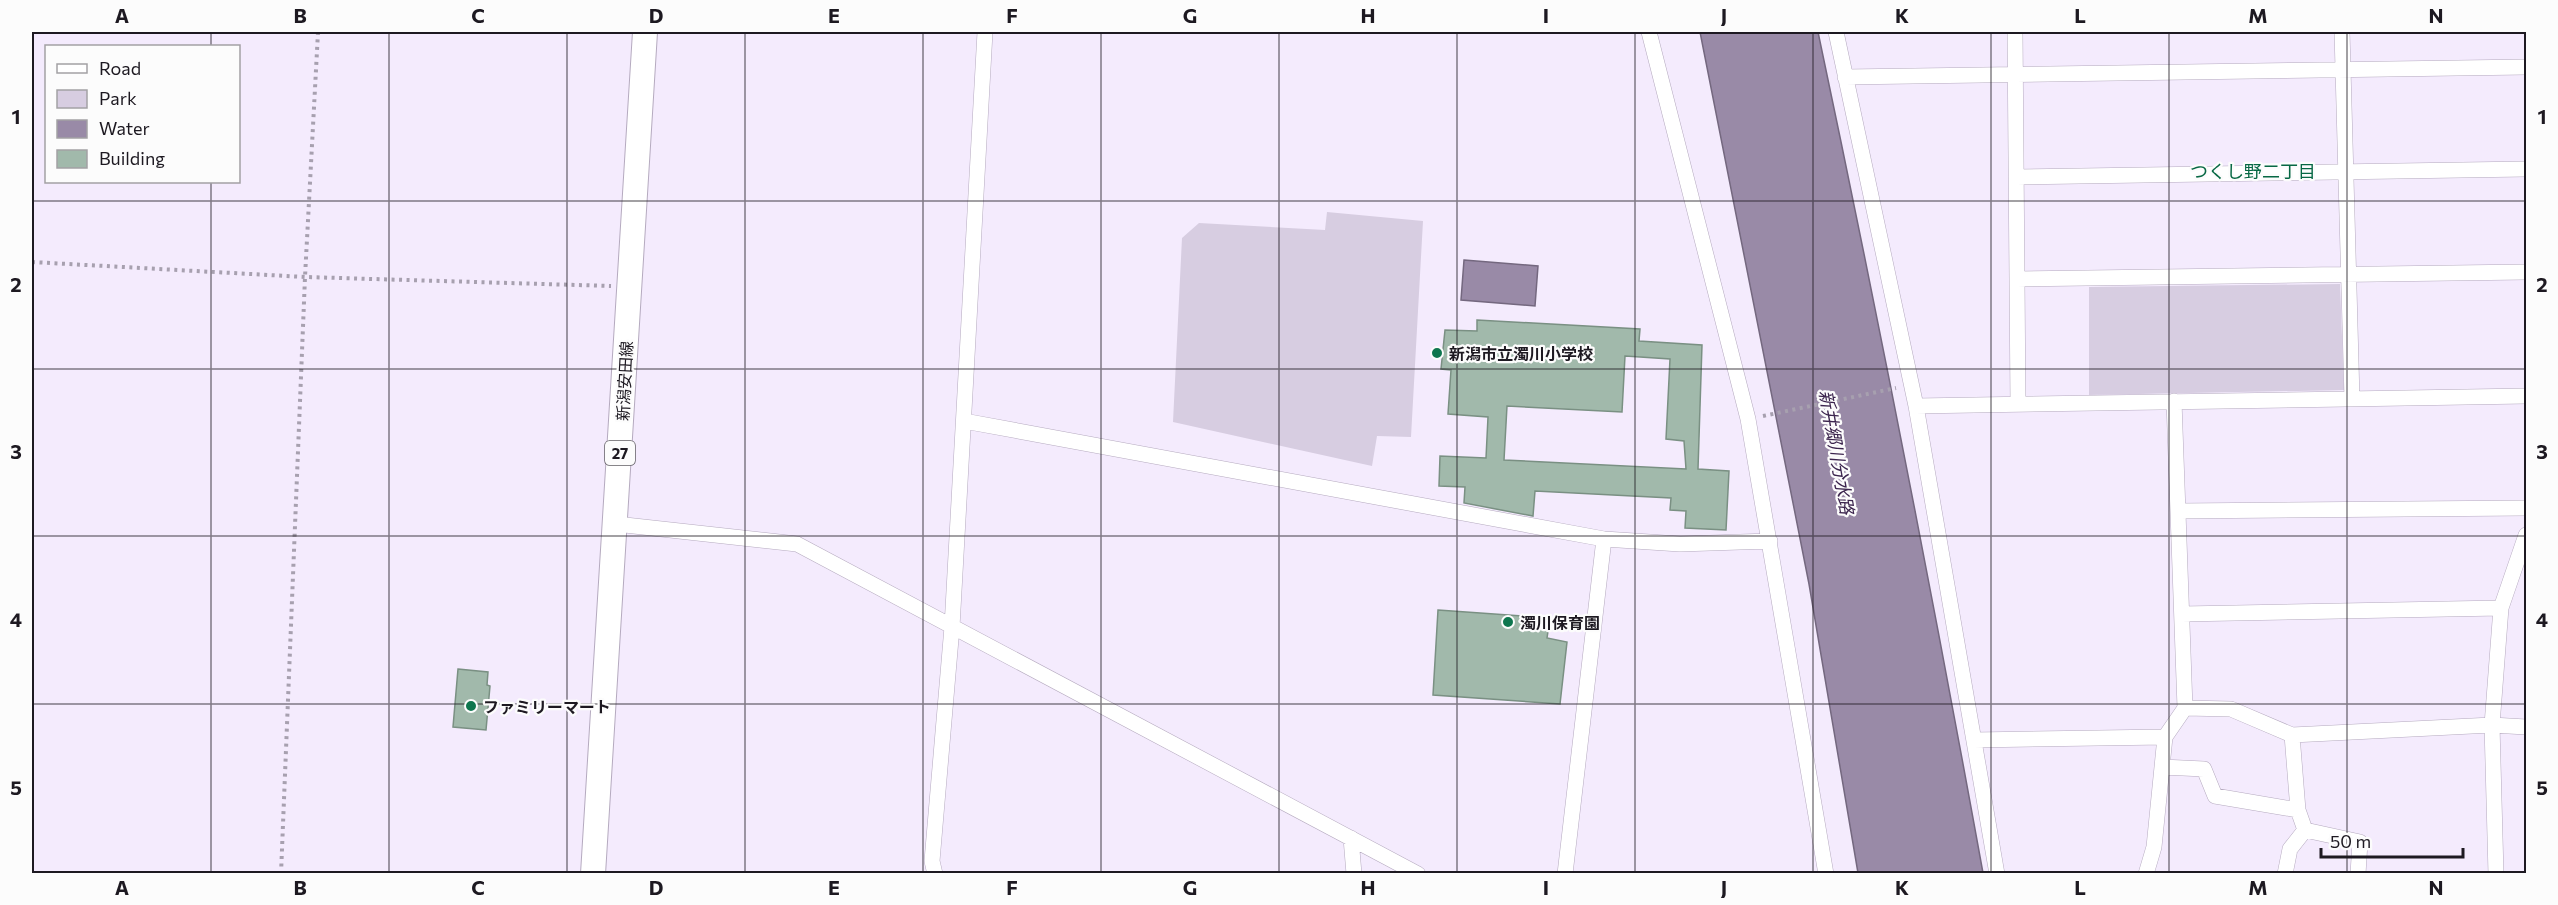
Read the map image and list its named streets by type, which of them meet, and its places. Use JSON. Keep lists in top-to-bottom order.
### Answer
{
  "streets": {
    "main road": ["新潟安田線", "27"]
  },
  "districts": ["つくし野二丁目"],
  "water": ["新井郷川分水路"],
  "places": ["新潟市立濁川小学校", "濁川保育園", "ファミリーマート"],
  "legend": [
    "Road",
    "Park",
    "Water",
    "Building"
  ],
  "scale_bar": "50 m",
  "grid": {
    "columns": [
      "A",
      "B",
      "C",
      "D",
      "E",
      "F",
      "G",
      "H",
      "I",
      "J",
      "K",
      "L",
      "M",
      "N"
    ],
    "rows": [
      "1",
      "2",
      "3",
      "4",
      "5"
    ]
  }
}
